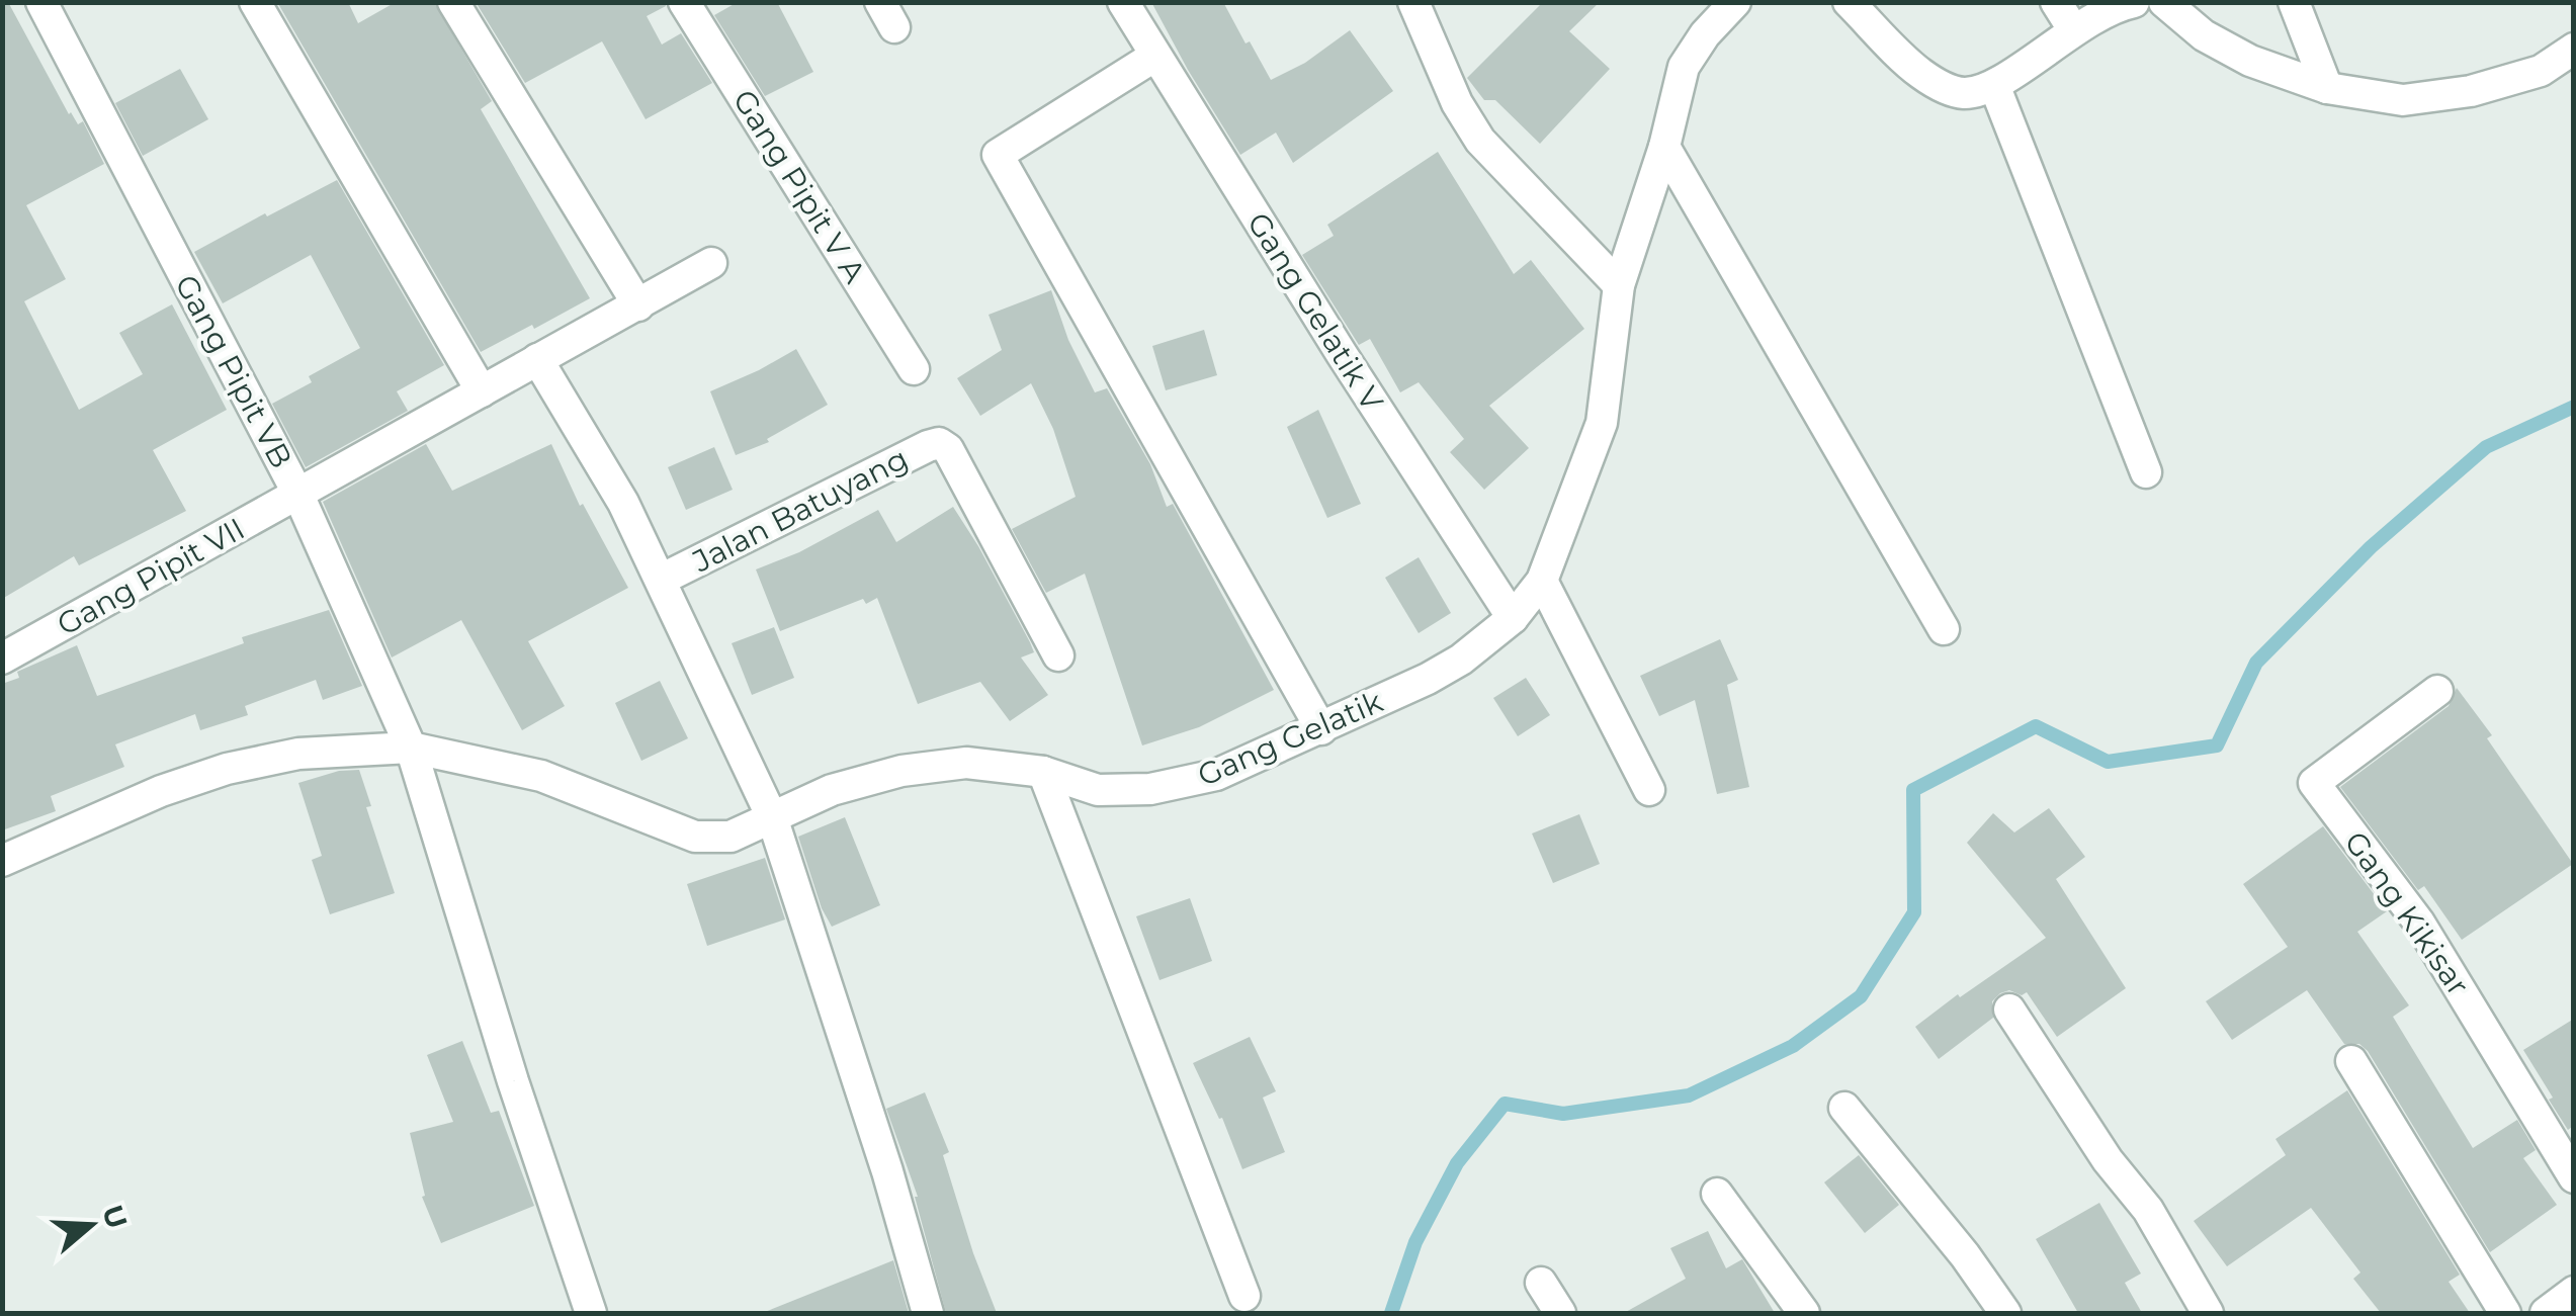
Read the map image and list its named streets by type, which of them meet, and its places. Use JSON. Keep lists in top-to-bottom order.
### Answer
{
  "streets": {
    "street": [
      "Gang Pipit V A",
      "Gang Gelatik V",
      "Gang Pipit VB",
      "Jalan Batuyang",
      "Gang Pipit VII",
      "Gang Gelatik",
      "Gang Kikisar"
    ]
  },
  "crossings": [
    ["Gang Gelatik V", "Gang Gelatik"],
    ["Gang Pipit VB", "Gang Pipit VII"],
    ["Gang Pipit VB", "Gang Gelatik"]
  ],
  "north": "right"
}
